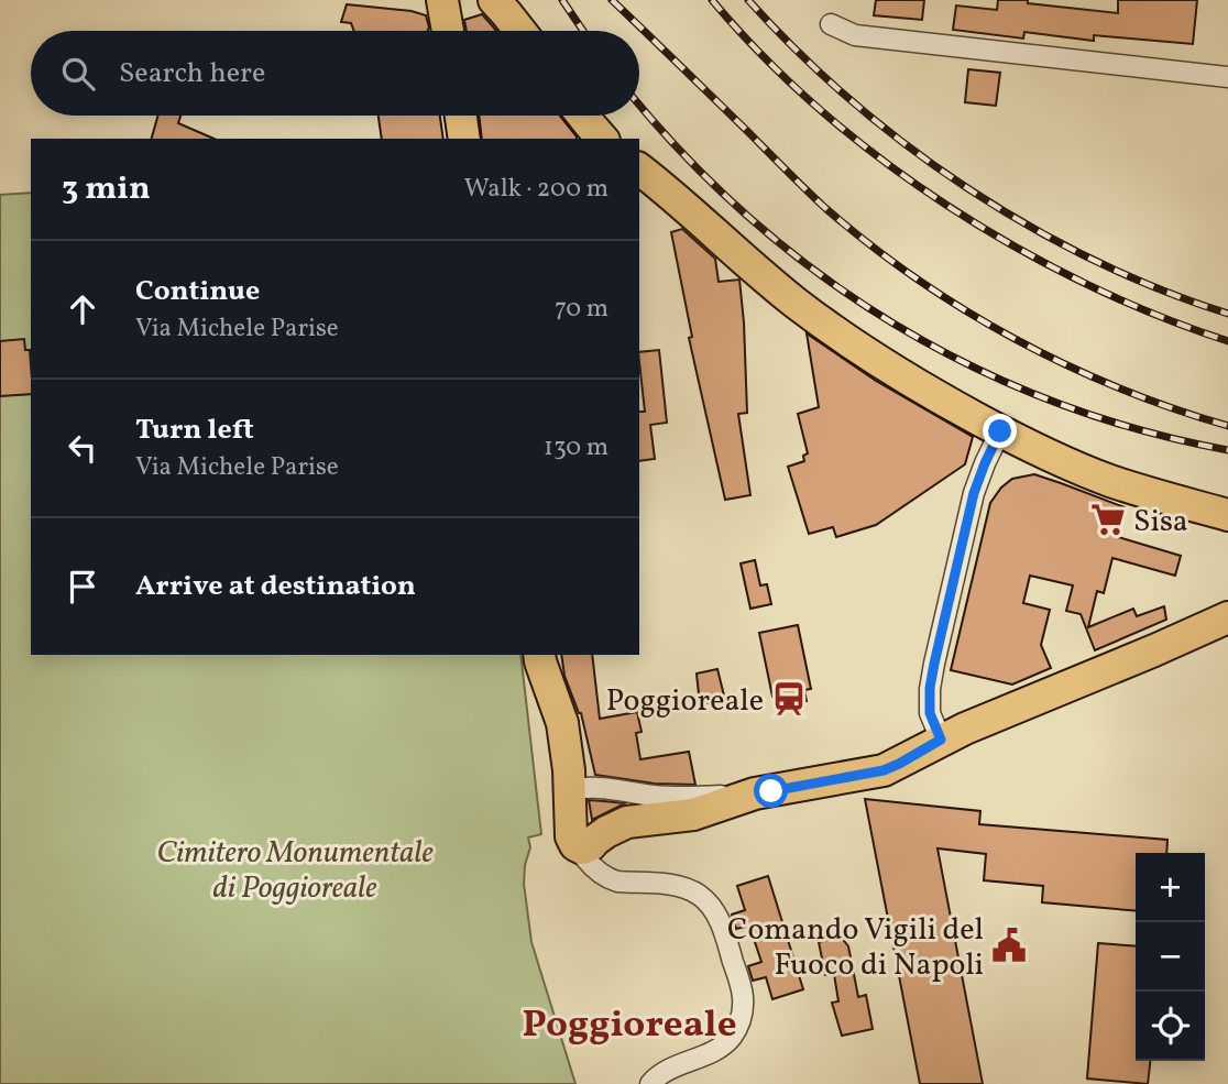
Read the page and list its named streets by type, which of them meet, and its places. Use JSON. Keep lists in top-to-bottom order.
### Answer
{
  "districts": ["Poggioreale"],
  "parks": ["Cimitero Monumentale di Poggioreale"],
  "places": {
    "supermarket": ["Sisa"],
    "station": ["Poggioreale"],
    "public building": ["Comando Vigili del Fuoco di Napoli"]
  },
  "page": {
    "search": "Search here",
    "heading": ["3 min", "Walk · 200 m"],
    "list": [
      ["Continue", "Via Michele Parise", "70 m"],
      ["Turn left", "Via Michele Parise", "130 m"],
      "Arrive at destination"
    ],
    "map_buttons": ["+", "−"]
  }
}
